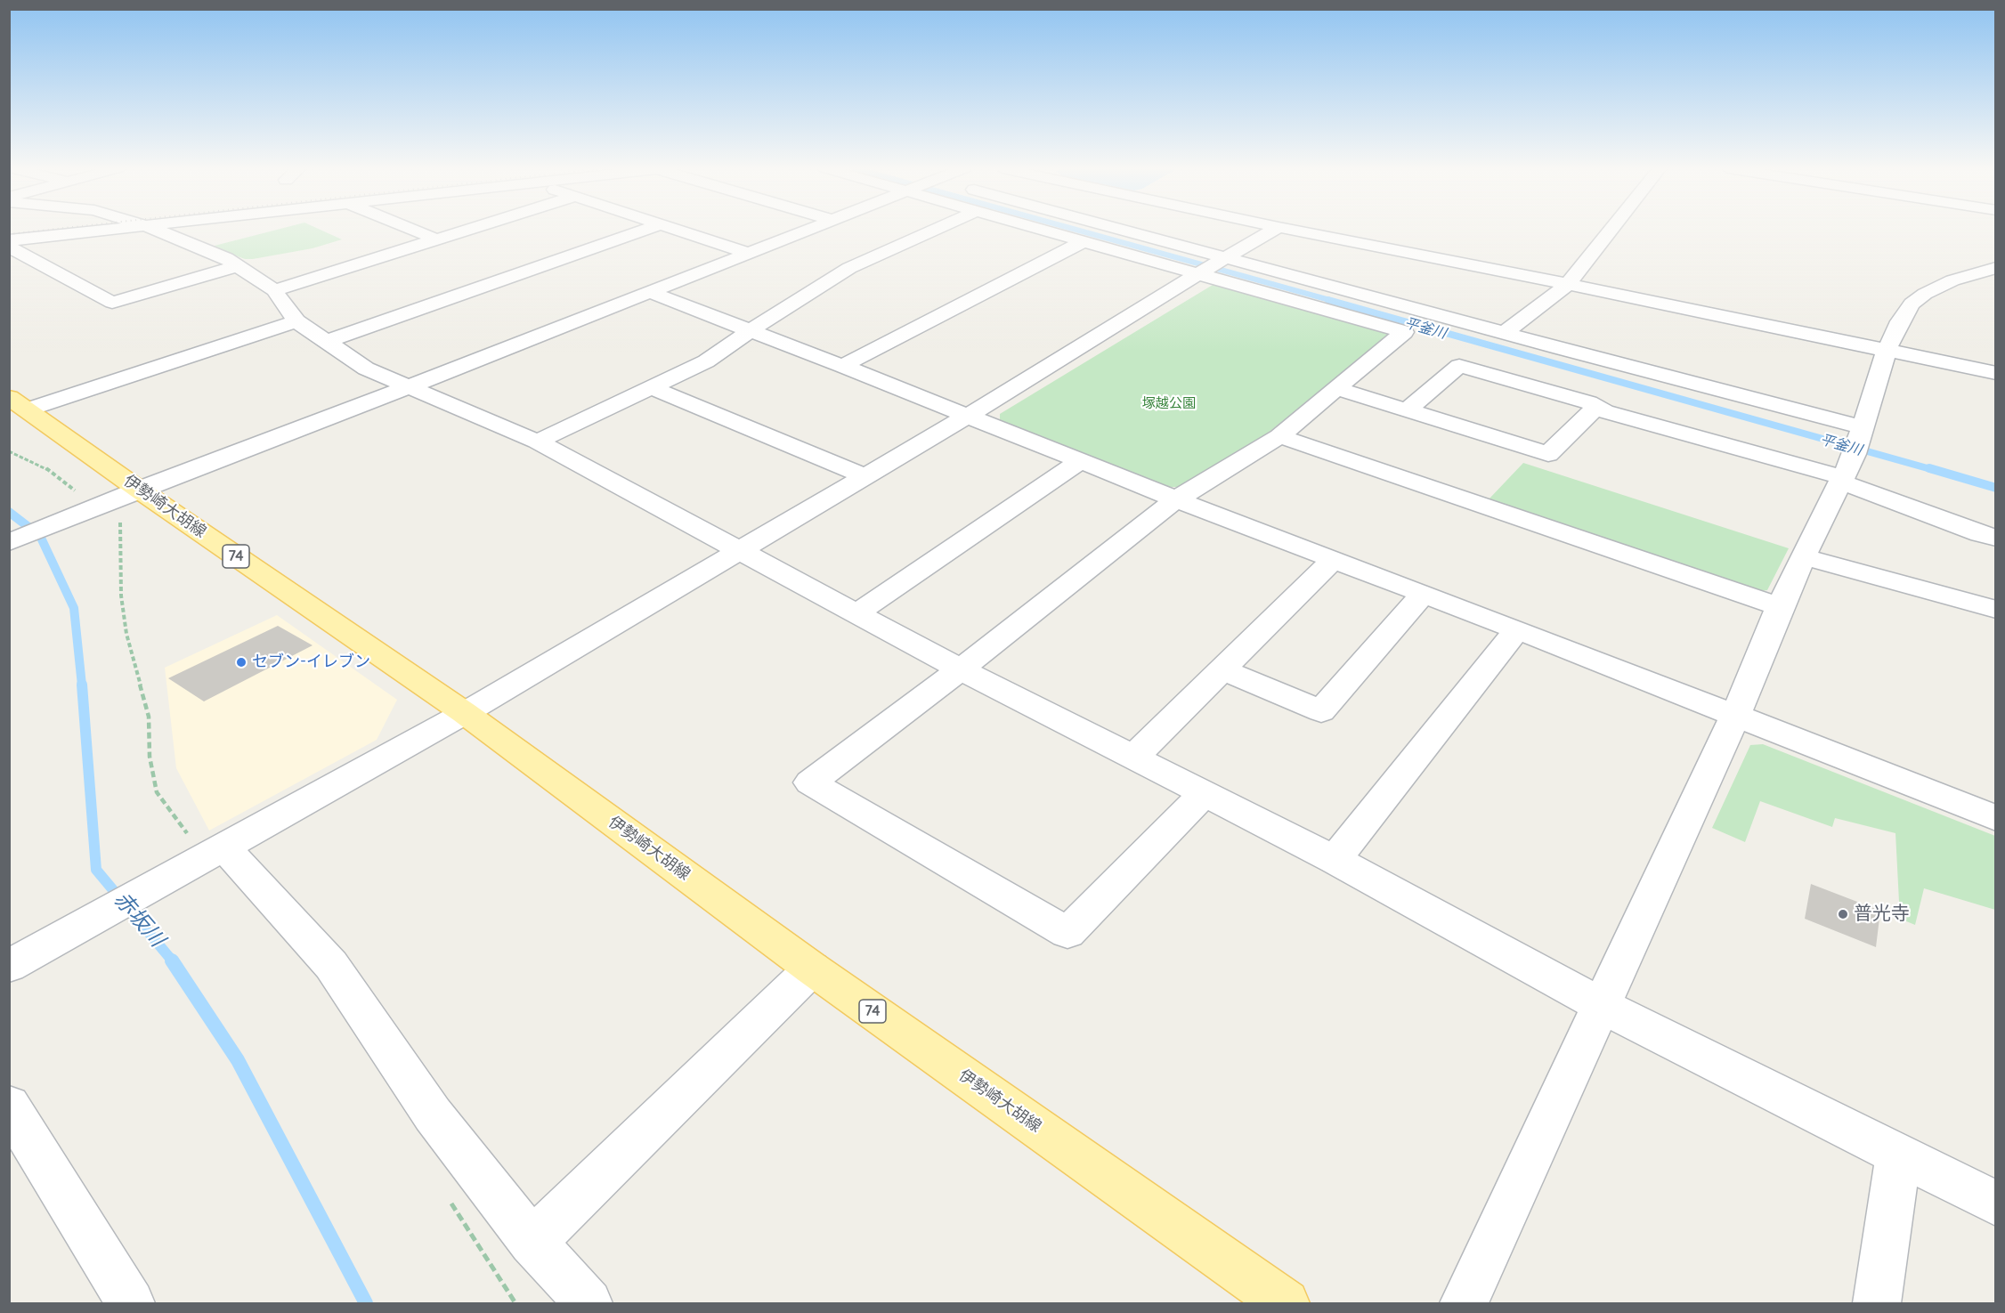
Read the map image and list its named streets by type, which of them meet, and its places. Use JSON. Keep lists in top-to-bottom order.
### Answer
{
  "streets": {
    "main road": ["伊勢崎大胡線", "74"]
  },
  "water": ["平釜川", "赤坂川"],
  "parks": ["塚越公園"],
  "places": ["セブン-イレブン", "普光寺"]
}
